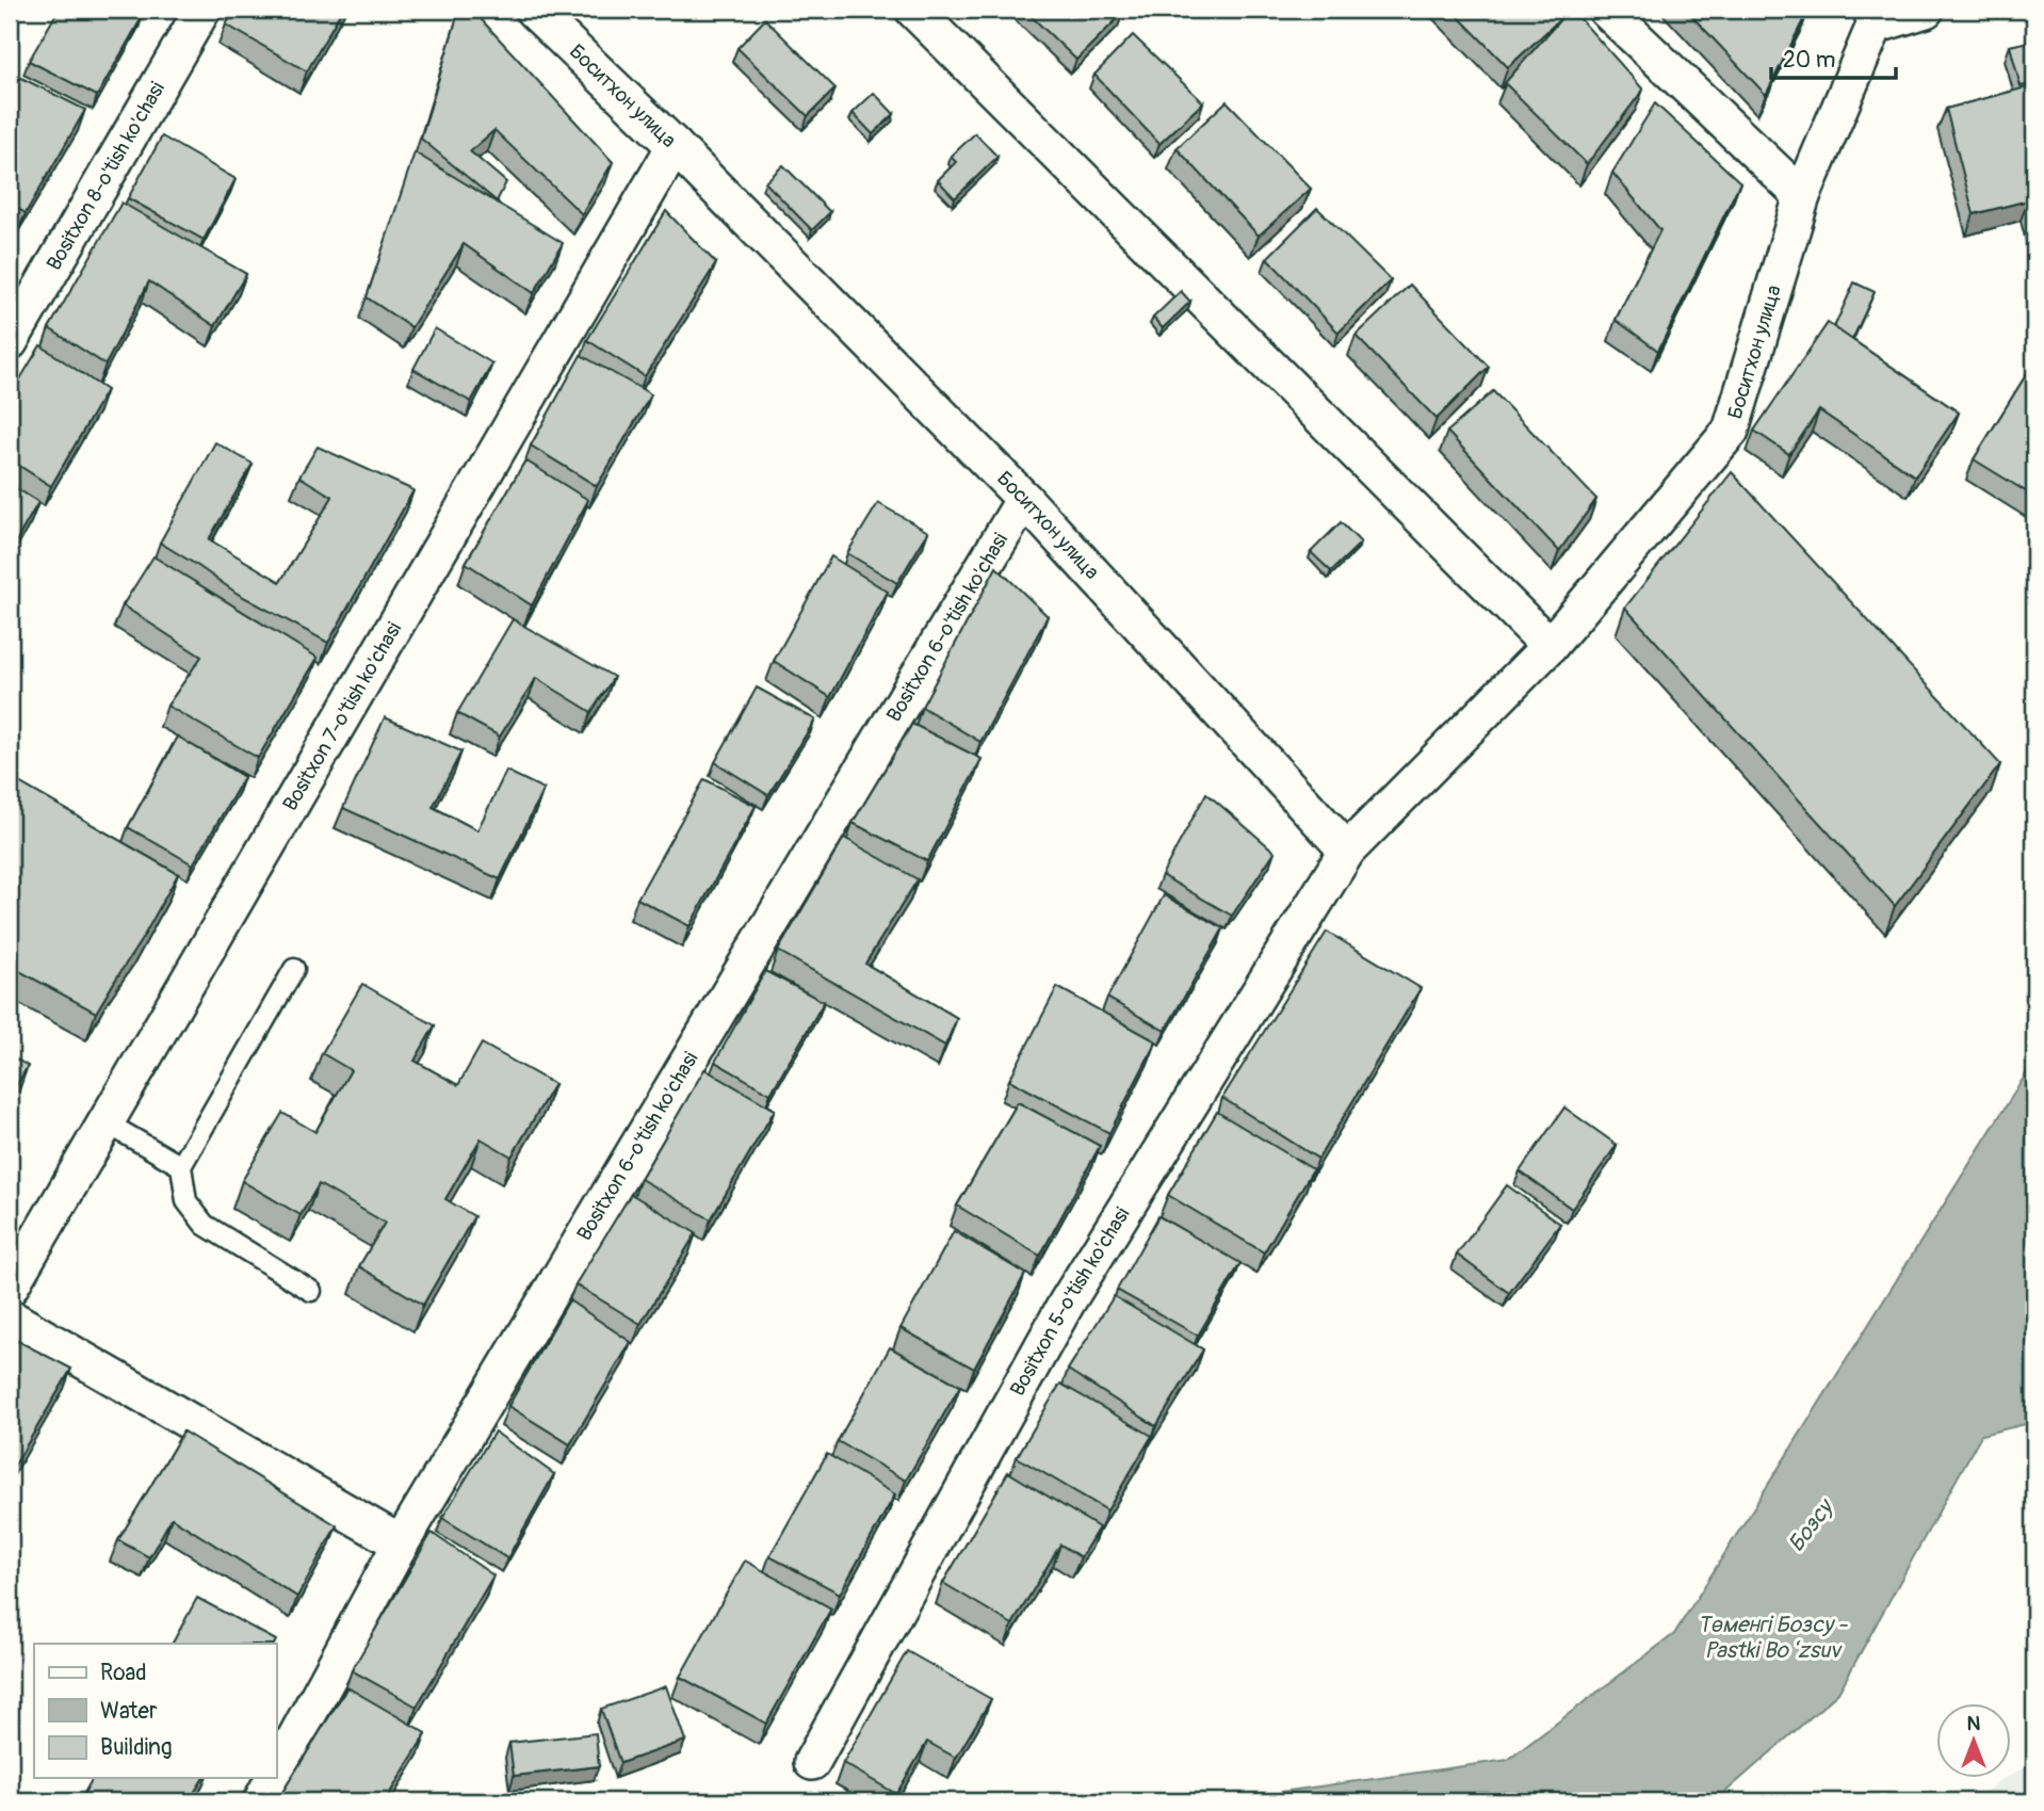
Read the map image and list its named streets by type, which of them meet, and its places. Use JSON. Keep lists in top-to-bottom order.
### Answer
{
  "streets": {
    "street": [
      "Боситхон улица",
      "Bositxon 8-o'tish ko'chasi",
      "Bositxon 6-o'tish ko'chasi",
      "Bositxon 7-o'tish ko'chasi",
      "Bositxon 5-o'tish ko'chasi"
    ]
  },
  "crossings": [
    ["Боситхон улица", "Bositxon 6-o'tish ko'chasi"],
    ["Боситхон улица", "Bositxon 7-o'tish ko'chasi"],
    ["Боситхон улица", "Bositxon 5-o'tish ko'chasi"]
  ],
  "water": ["Бозсу", "Төменгі Бозсу - Pastki Boʻzsuv"],
  "legend": ["Road", "Water", "Building"],
  "scale_bar": "20 m",
  "north": "top"
}
